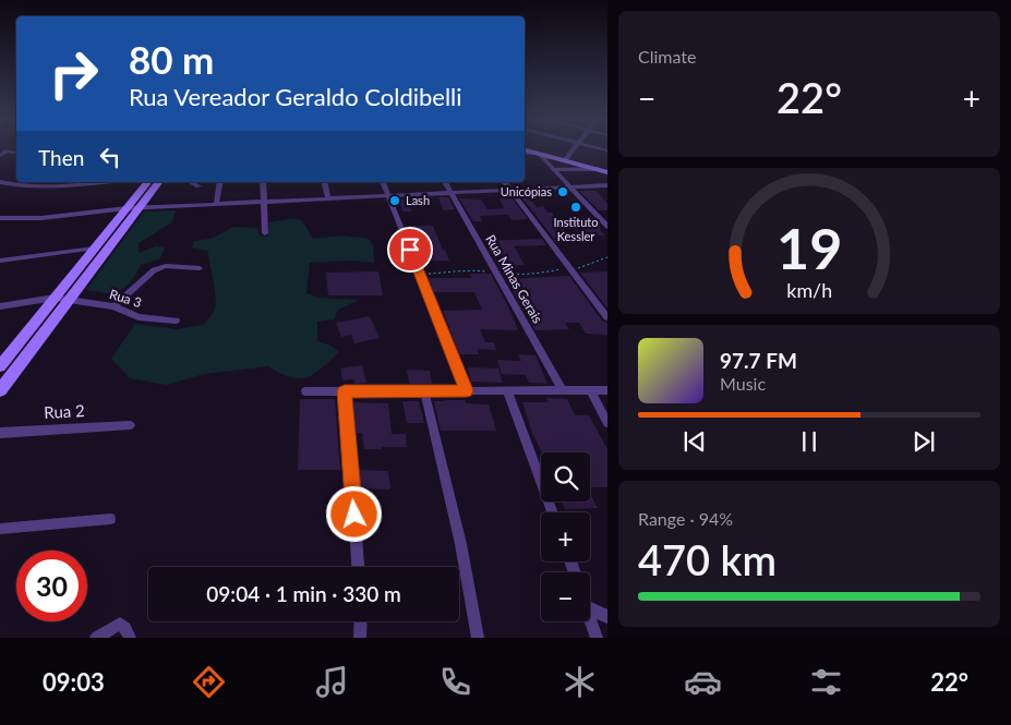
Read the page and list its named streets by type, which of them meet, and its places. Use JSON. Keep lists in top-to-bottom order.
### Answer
{
  "streets": {
    "street": ["Rua Minas Gerais", "Rua 3", "Rua 2"]
  },
  "places": ["Unicópias", "Lash", "Instituto Kessler"],
  "page": {
    "tile": [
      "Climate",
      ["Range · 94%", "470 km"]
    ],
    "turn": ["80 m", "Rua Vereador Geraldo Coldibelli"],
    "heat": ["−", "22°", "+"],
    "then": "Then",
    "song": ["97.7 FM", "Music"],
    "map_buttons": ["+", "−"],
    "limit": "30",
    "trip": "09:04 · 1 min · 330 m",
    "tabs": ["09:03", "22°"],
    "gauge": ["19", "km/h"]
  }
}
